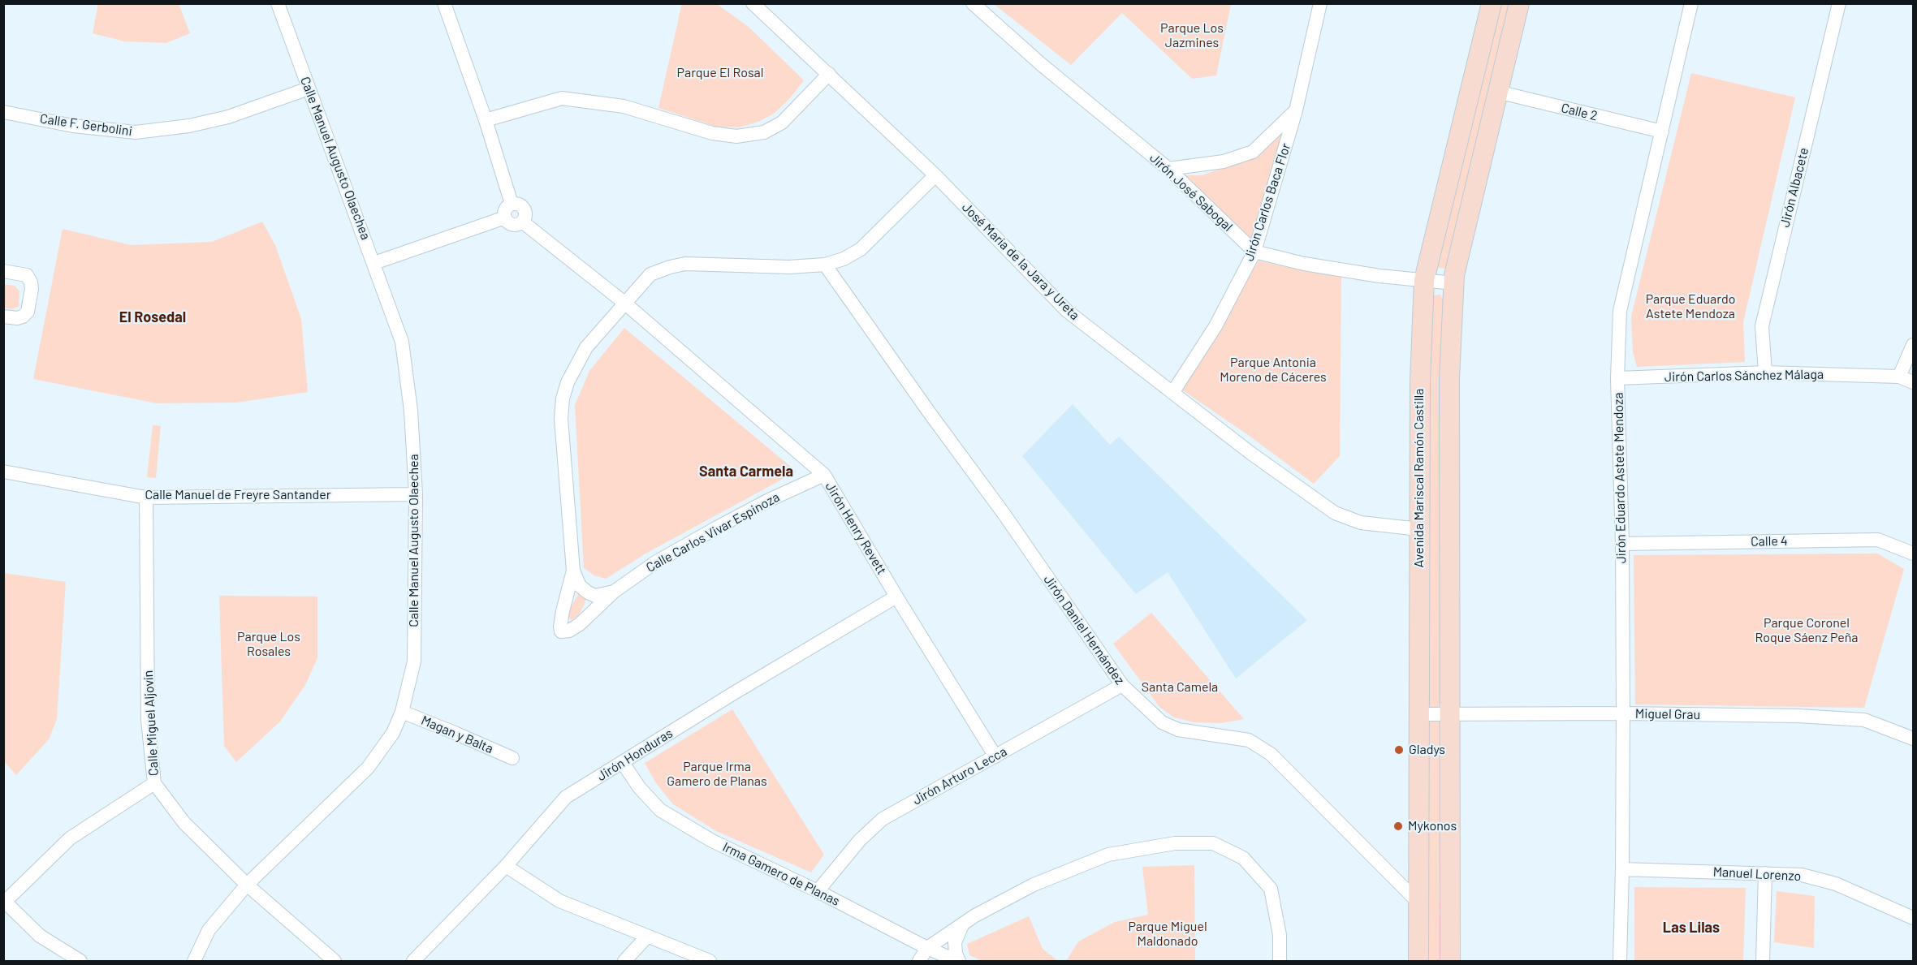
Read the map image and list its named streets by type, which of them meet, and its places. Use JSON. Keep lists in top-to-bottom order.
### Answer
{
  "streets": {
    "main road": ["Avenida Mariscal Ramón Castilla"],
    "street": [
      "Calle 2",
      "Calle F. Gerbolini",
      "Calle Manuel Augusto Olaechea",
      "Jirón Albacete",
      "Jirón José Sabogal",
      "Jirón Carlos Baca Flor",
      "José María de la Jara y Ureta",
      "Jirón Carlos Sánchez Málaga",
      "Jirón Eduardo Astete Mendoza",
      "Calle Manuel de Freyre Santander",
      "Jirón Henry Revett",
      "Calle Carlos Vivar Espinoza",
      "Calle 4",
      "Jirón Daniel Hernández",
      "Miguel Grau",
      "Calle Miguel Aljovín",
      "Magan y Balta",
      "Jirón Honduras",
      "Jirón Arturo Lecca",
      "Irma Gamero de Planas",
      "Manuel Lorenzo"
    ]
  },
  "crossings": [
    ["Calle 2", "Jirón Eduardo Astete Mendoza"],
    ["Calle F. Gerbolini", "Calle Manuel Augusto Olaechea"],
    ["Calle Manuel Augusto Olaechea", "Calle Manuel de Freyre Santander"],
    ["Calle Manuel Augusto Olaechea", "Calle Miguel Aljovín"],
    ["Calle Manuel Augusto Olaechea", "Magan y Balta"],
    ["Jirón Albacete", "Jirón Carlos Sánchez Málaga"],
    ["Jirón José Sabogal", "Jirón Carlos Baca Flor"],
    ["Jirón Carlos Baca Flor", "José María de la Jara y Ureta"],
    ["José María de la Jara y Ureta", "Avenida Mariscal Ramón Castilla"],
    ["Jirón Carlos Sánchez Málaga", "Jirón Eduardo Astete Mendoza"],
    ["Avenida Mariscal Ramón Castilla", "Jirón Daniel Hernández"],
    ["Avenida Mariscal Ramón Castilla", "Miguel Grau"],
    ["Jirón Eduardo Astete Mendoza", "Calle 4"],
    ["Jirón Eduardo Astete Mendoza", "Miguel Grau"],
    ["Jirón Eduardo Astete Mendoza", "Manuel Lorenzo"],
    ["Calle Manuel de Freyre Santander", "Calle Miguel Aljovín"],
    ["Jirón Henry Revett", "Calle Carlos Vivar Espinoza"],
    ["Jirón Henry Revett", "Jirón Honduras"],
    ["Jirón Henry Revett", "Jirón Arturo Lecca"],
    ["Jirón Daniel Hernández", "Jirón Arturo Lecca"],
    ["Jirón Honduras", "Irma Gamero de Planas"],
    ["Jirón Arturo Lecca", "Irma Gamero de Planas"]
  ],
  "districts": ["El Rosedal", "Santa Carmela", "Las Lilas"],
  "parks": [
    "Parque Los Jazmines",
    "Parque El Rosal",
    "Parque Eduardo Astete Mendoza",
    "Parque Antonia Moreno de Cáceres",
    "Parque Coronel Roque Sáenz Peña",
    "Parque Los Rosales",
    "Santa Camela",
    "Parque Irma Gamero de Planas",
    "Parque Miguel Maldonado"
  ],
  "places": ["Gladys", "Mykonos"]
}
